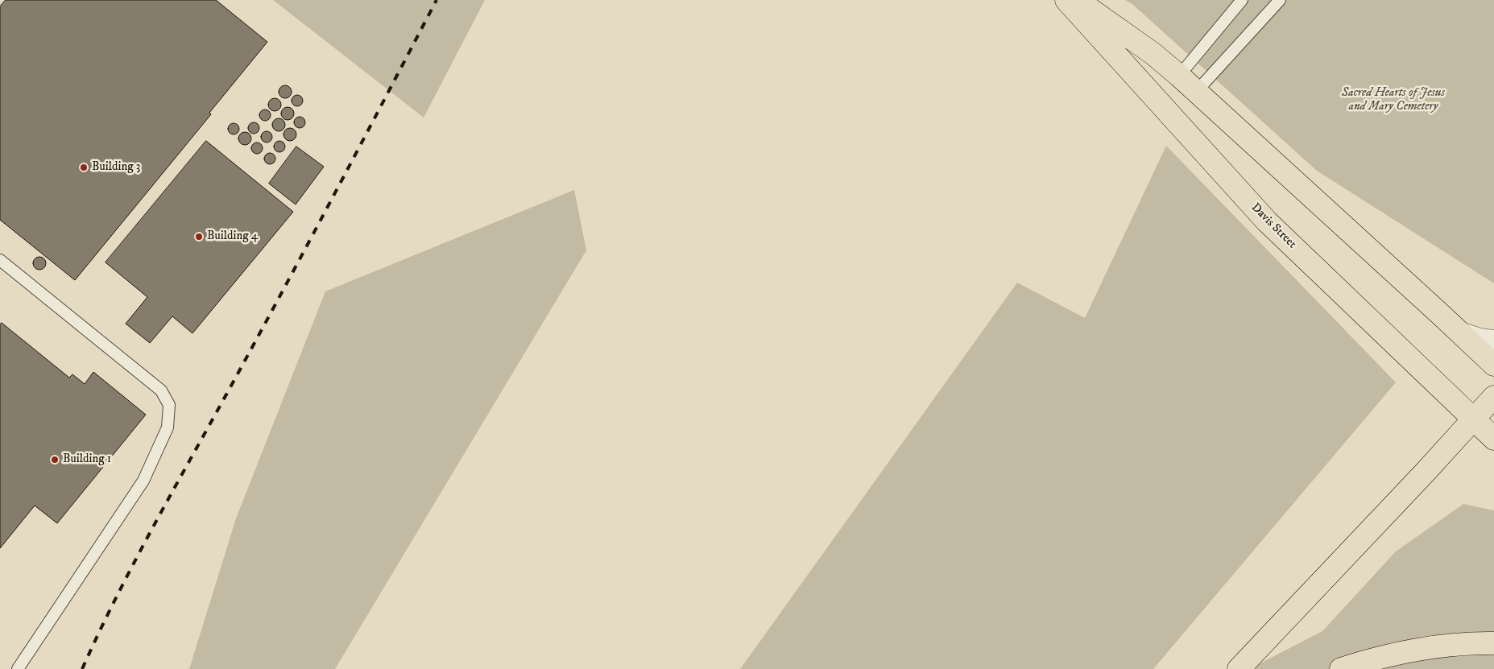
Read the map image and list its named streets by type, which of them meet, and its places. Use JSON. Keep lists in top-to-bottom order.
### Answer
{
  "streets": {
    "main road": ["Davis Street"]
  },
  "parks": ["Sacred Hearts of Jesus and Mary Cemetery"],
  "places": ["Building 3", "Building 4", "Building 1"]
}
